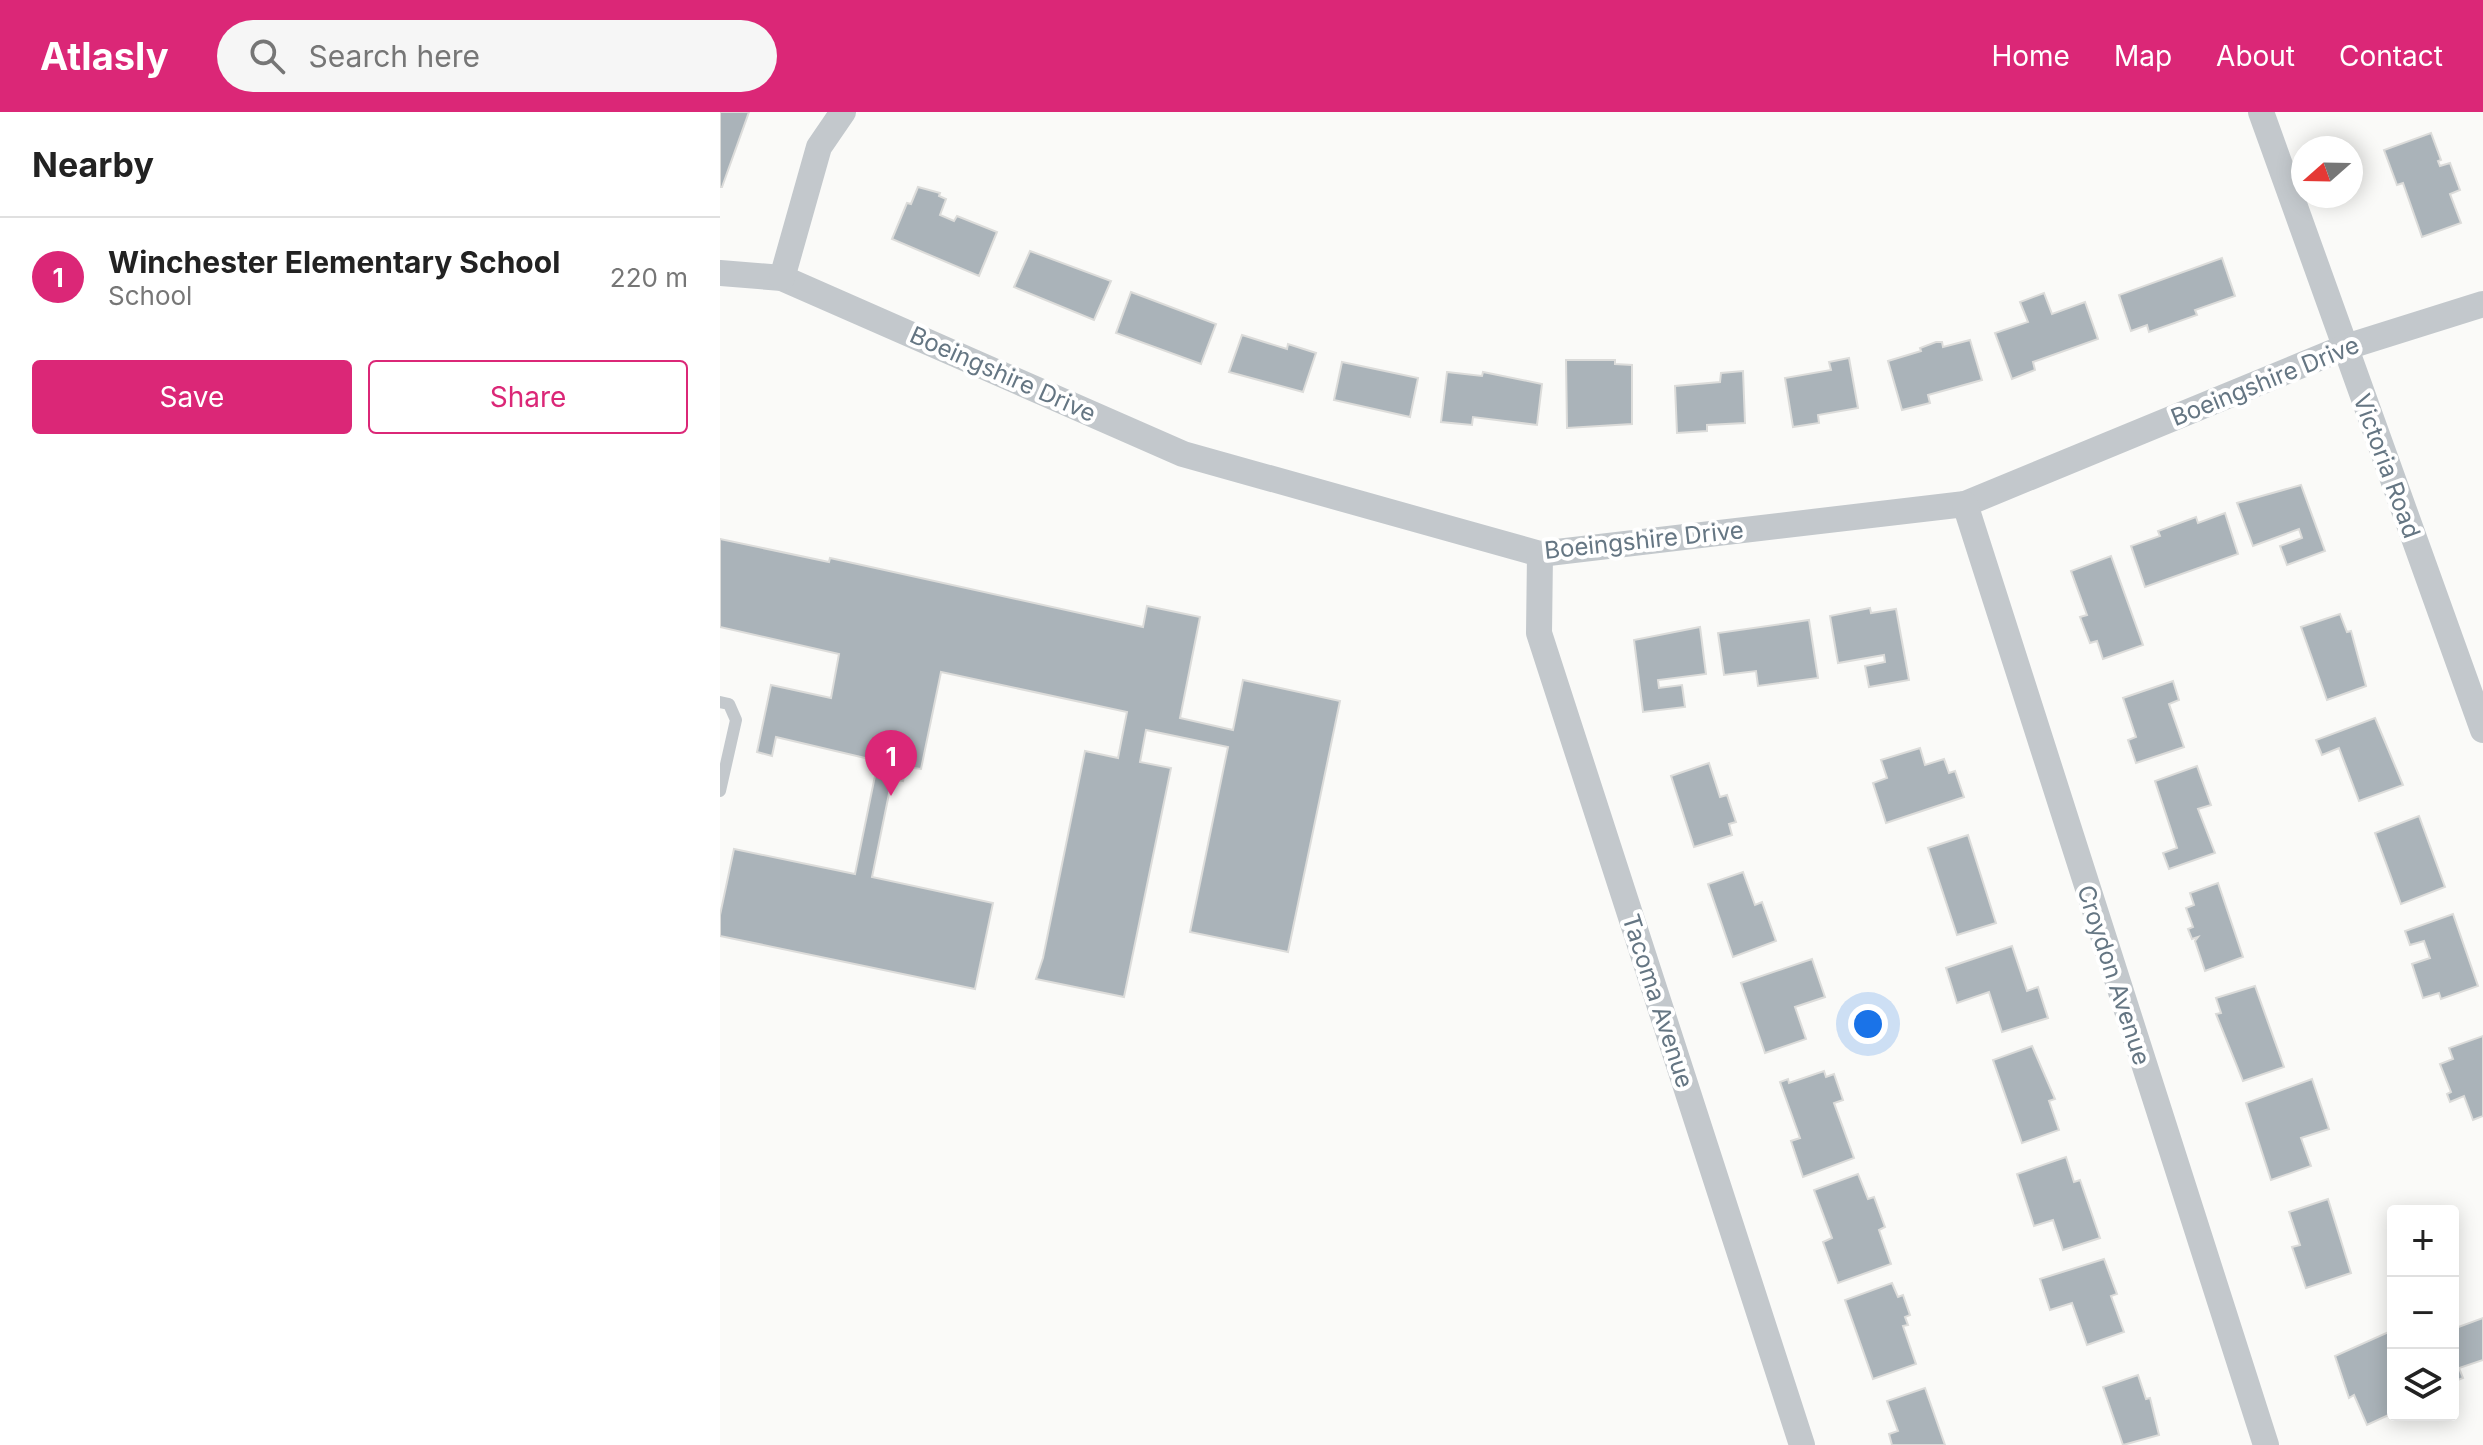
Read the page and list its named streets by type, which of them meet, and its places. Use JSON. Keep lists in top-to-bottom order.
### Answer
{
  "streets": {
    "street": [
      "Boeingshire Drive",
      "Victoria Road",
      "Croydon Avenue",
      "Tacoma Avenue"
    ]
  },
  "crossings": [
    ["Boeingshire Drive", "Victoria Road"],
    ["Boeingshire Drive", "Croydon Avenue"],
    ["Boeingshire Drive", "Tacoma Avenue"]
  ],
  "north": "left",
  "page": {
    "header": "Atlasly",
    "search": "Search here",
    "nav": [
      "Home",
      "Map",
      "About",
      "Contact"
    ],
    "heading": "Nearby",
    "list": [
      {
        "mark": "1",
        "name": "Winchester Elementary School",
        "note": "School",
        "value": "220 m"
      }
    ],
    "buttons": ["Save", "Share"],
    "pins": "1",
    "map_buttons": ["+", "−"]
  }
}
